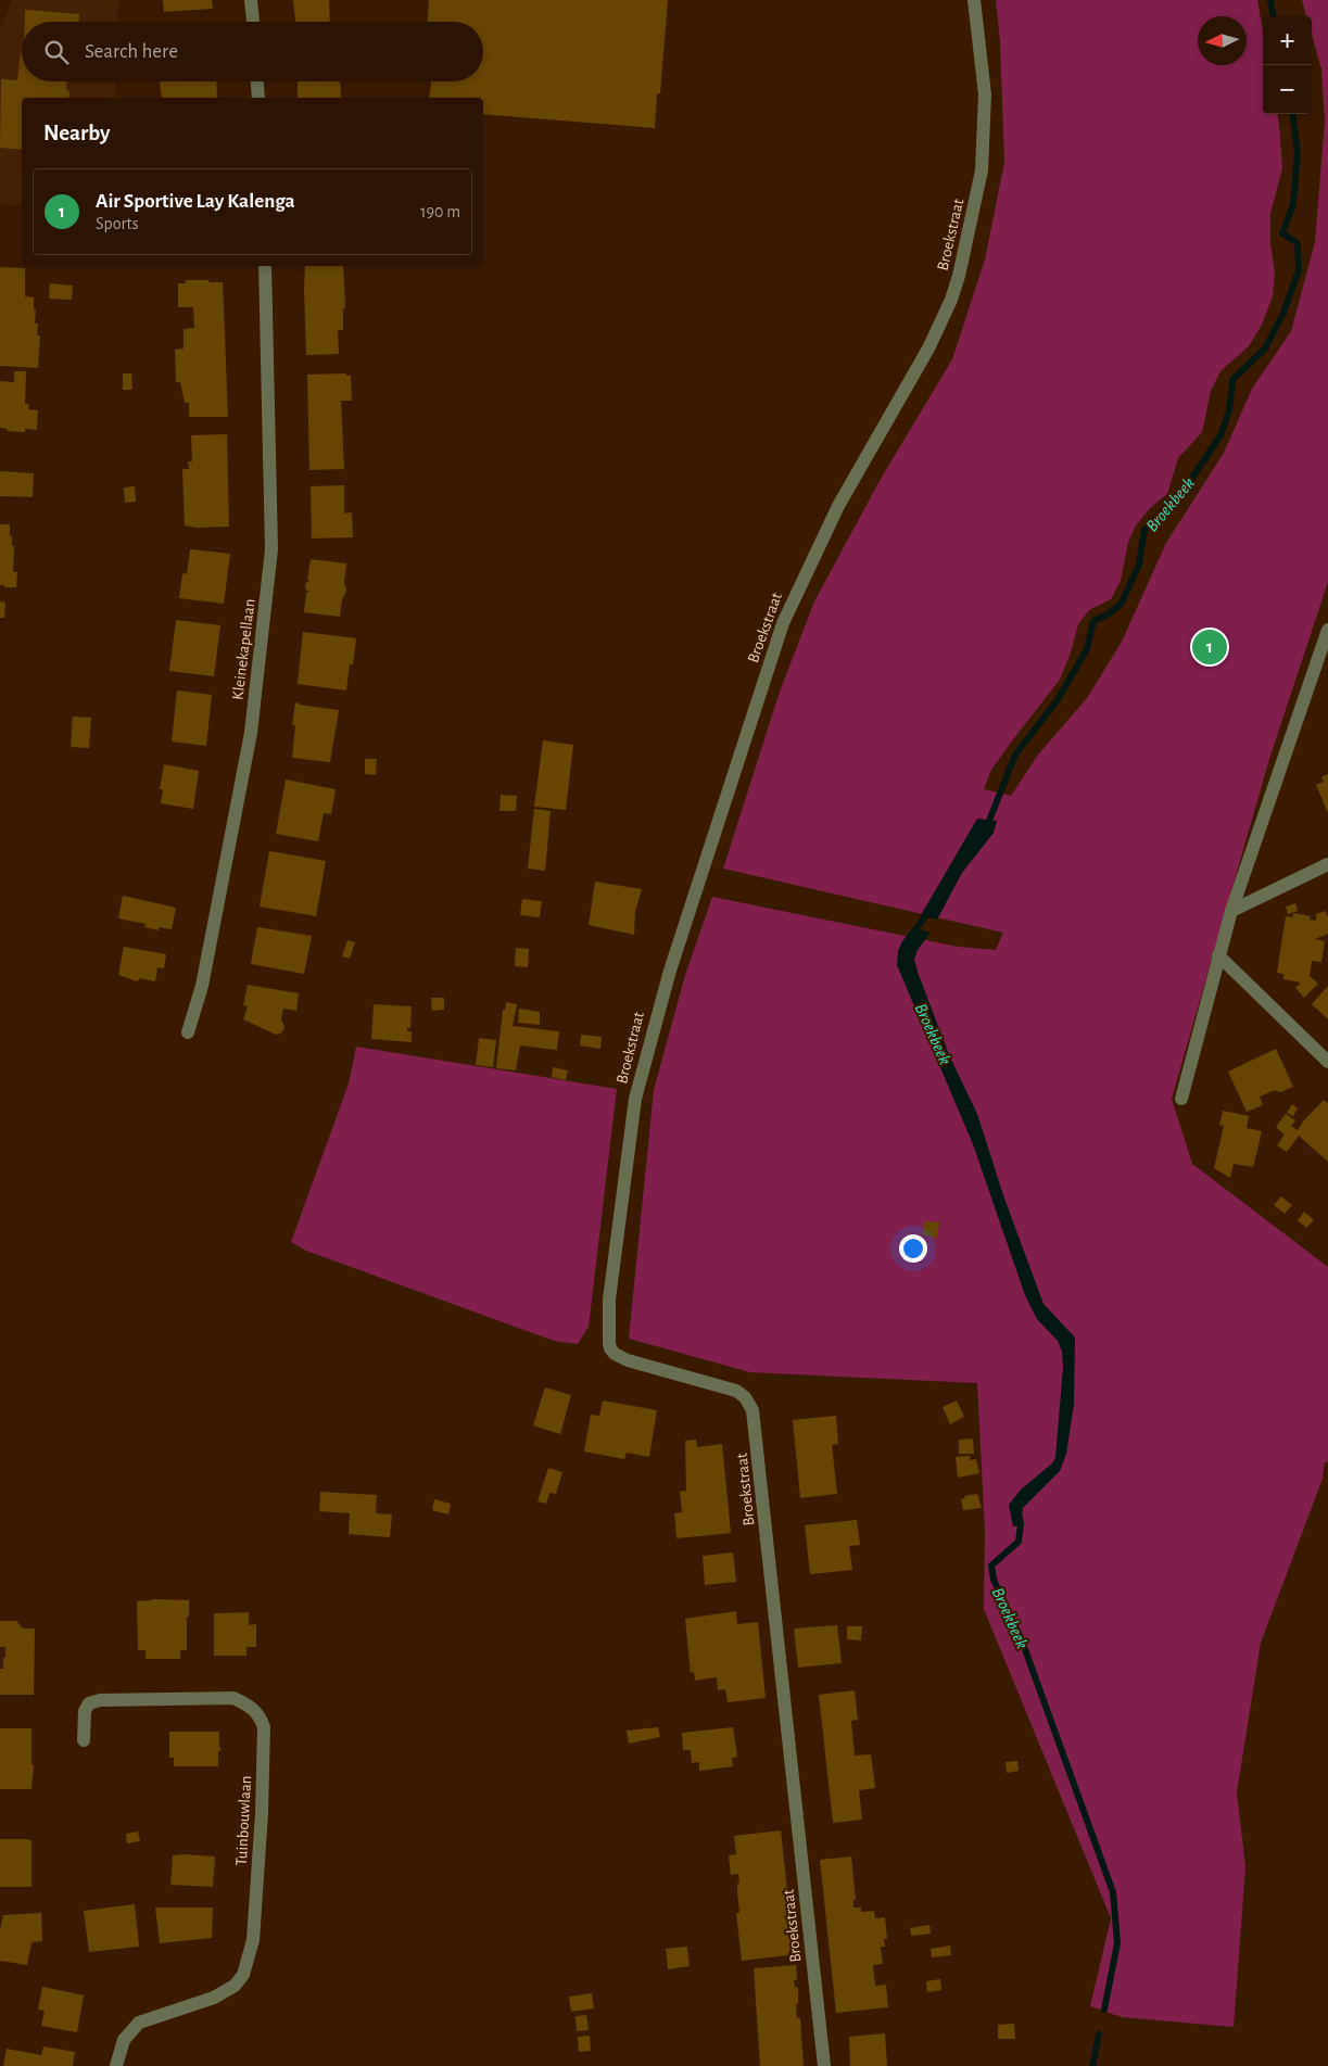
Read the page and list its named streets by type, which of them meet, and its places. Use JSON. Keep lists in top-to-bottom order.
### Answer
{
  "streets": {
    "street": ["Broekstraat", "Kleinekapellaan", "Tuinbouwlaan"]
  },
  "water": ["Broekbeek"],
  "north": "left",
  "page": {
    "map_buttons": ["+", "−"],
    "search": "Search here",
    "heading": "Nearby",
    "list": [
      {
        "mark": "1",
        "name": "Air Sportive Lay Kalenga",
        "note": "Sports",
        "value": "190 m"
      }
    ],
    "pins": "1"
  }
}
